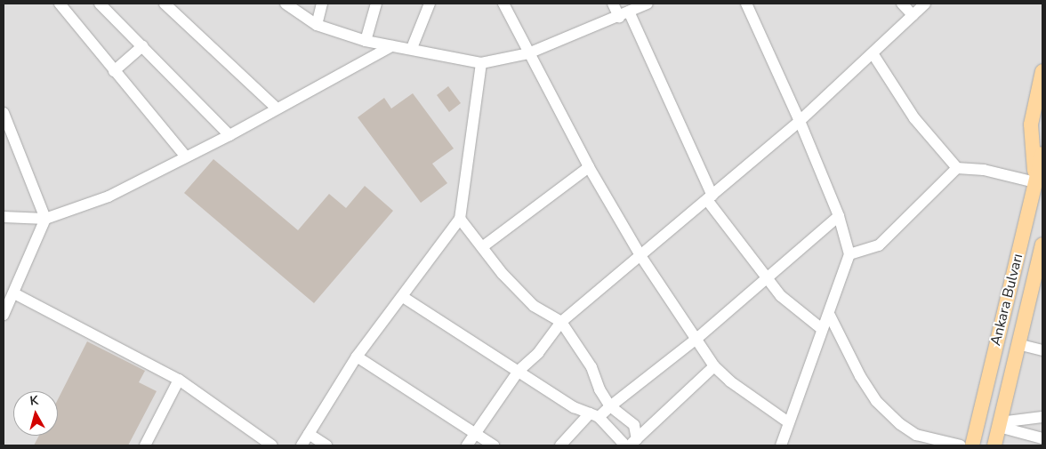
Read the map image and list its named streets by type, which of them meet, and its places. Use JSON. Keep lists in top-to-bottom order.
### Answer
{
  "streets": {
    "main road": ["Ankara Bulvarı"]
  },
  "north": "top"
}
